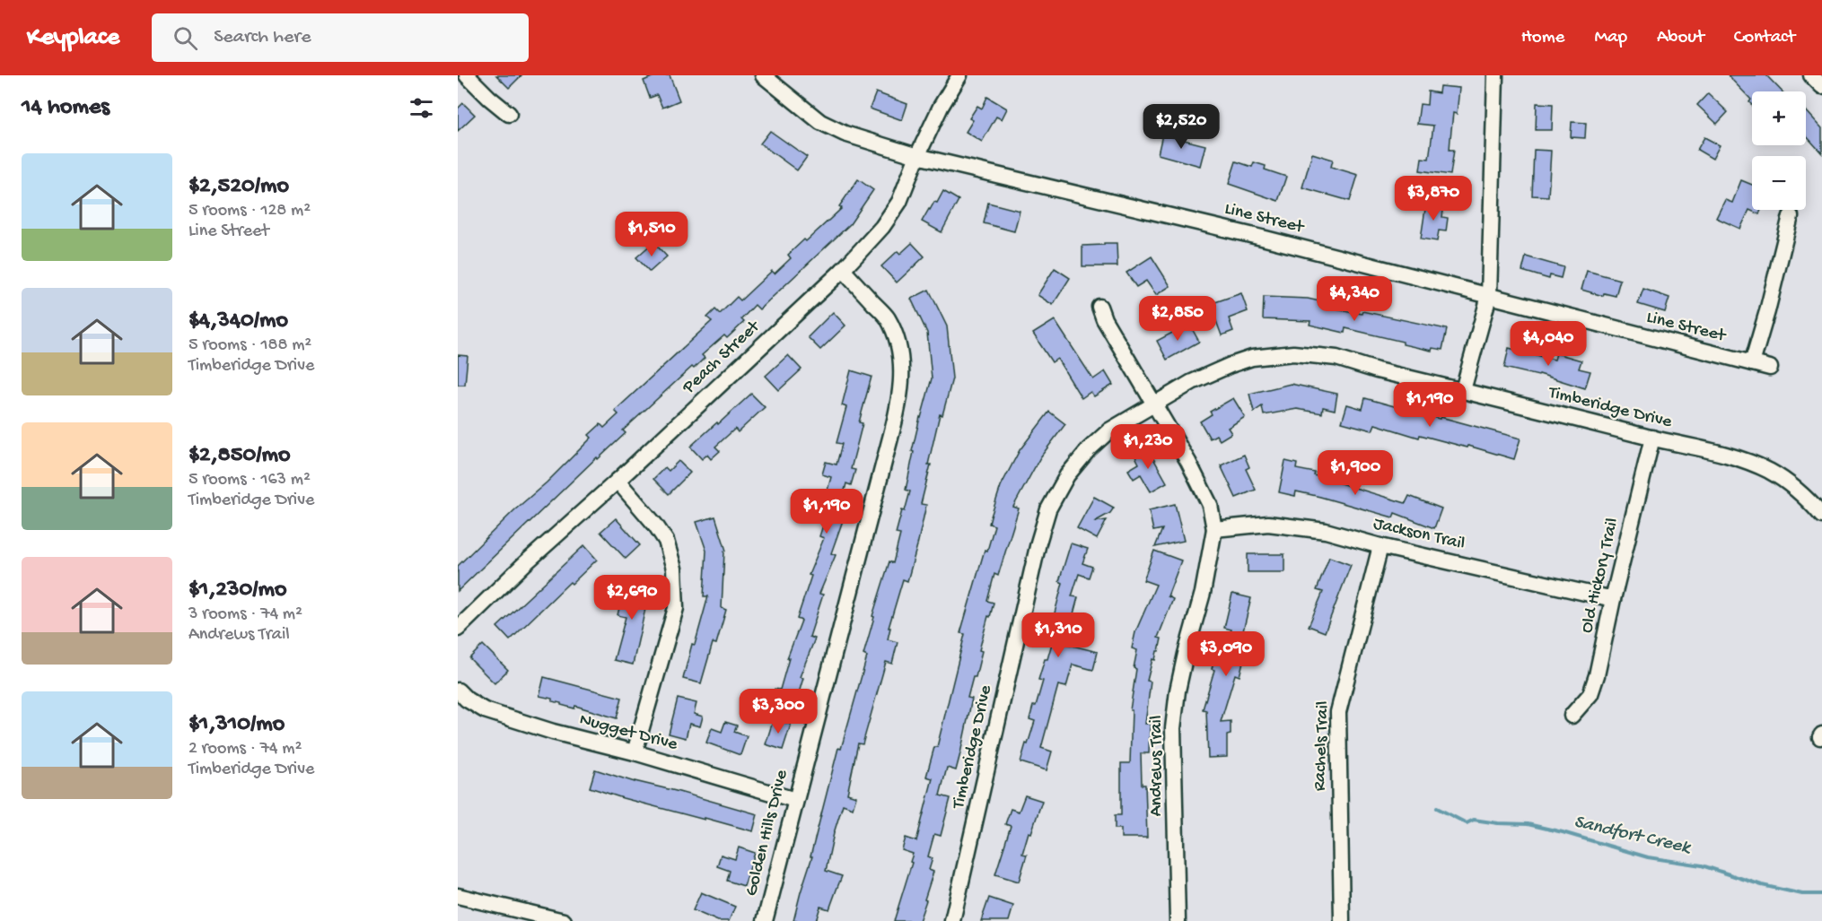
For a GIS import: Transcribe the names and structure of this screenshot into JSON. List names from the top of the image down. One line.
{"streets":{"street":["Line Street","Peach Street","Timberidge Drive","Jackson Trail","Old Hickory Trail","Nugget Drive","Rachels Trail","Andrews Trail","Golden Hills Drive"]},"crossings":[["Line Street","Peach Street"],["Peach Street","Golden Hills Drive"],["Timberidge Drive","Old Hickory Trail"],["Timberidge Drive","Andrews Trail"],["Jackson Trail","Old Hickory Trail"],["Jackson Trail","Rachels Trail"],["Jackson Trail","Andrews Trail"],["Nugget Drive","Golden Hills Drive"]],"water":["Sandfort Creek"],"page":{"header":"Keyplace","search":"Search here","nav":["Home","Map","About","Contact"],"heading":"14 homes","map_buttons":["+","−"],"price":["$2,520","$3,870","$1,510","$4,340","$2,850","$4,040","$1,190","$1,230","$1,900","$1,190","$2,690","$1,310","$3,090","$3,300"],"list":[{"name":"$2,520/mo","note":"5 rooms · 128 m² · Line Street"},{"name":"$4,340/mo","note":"5 rooms · 188 m² · Timberidge Drive"},{"name":"$2,850/mo","note":"5 rooms · 163 m² · Timberidge Drive"},{"name":"$1,230/mo","note":"3 rooms · 74 m² · Andrews Trail"},{"name":"$1,310/mo","note":"2 rooms · 74 m² · Timberidge Drive"}]}}
